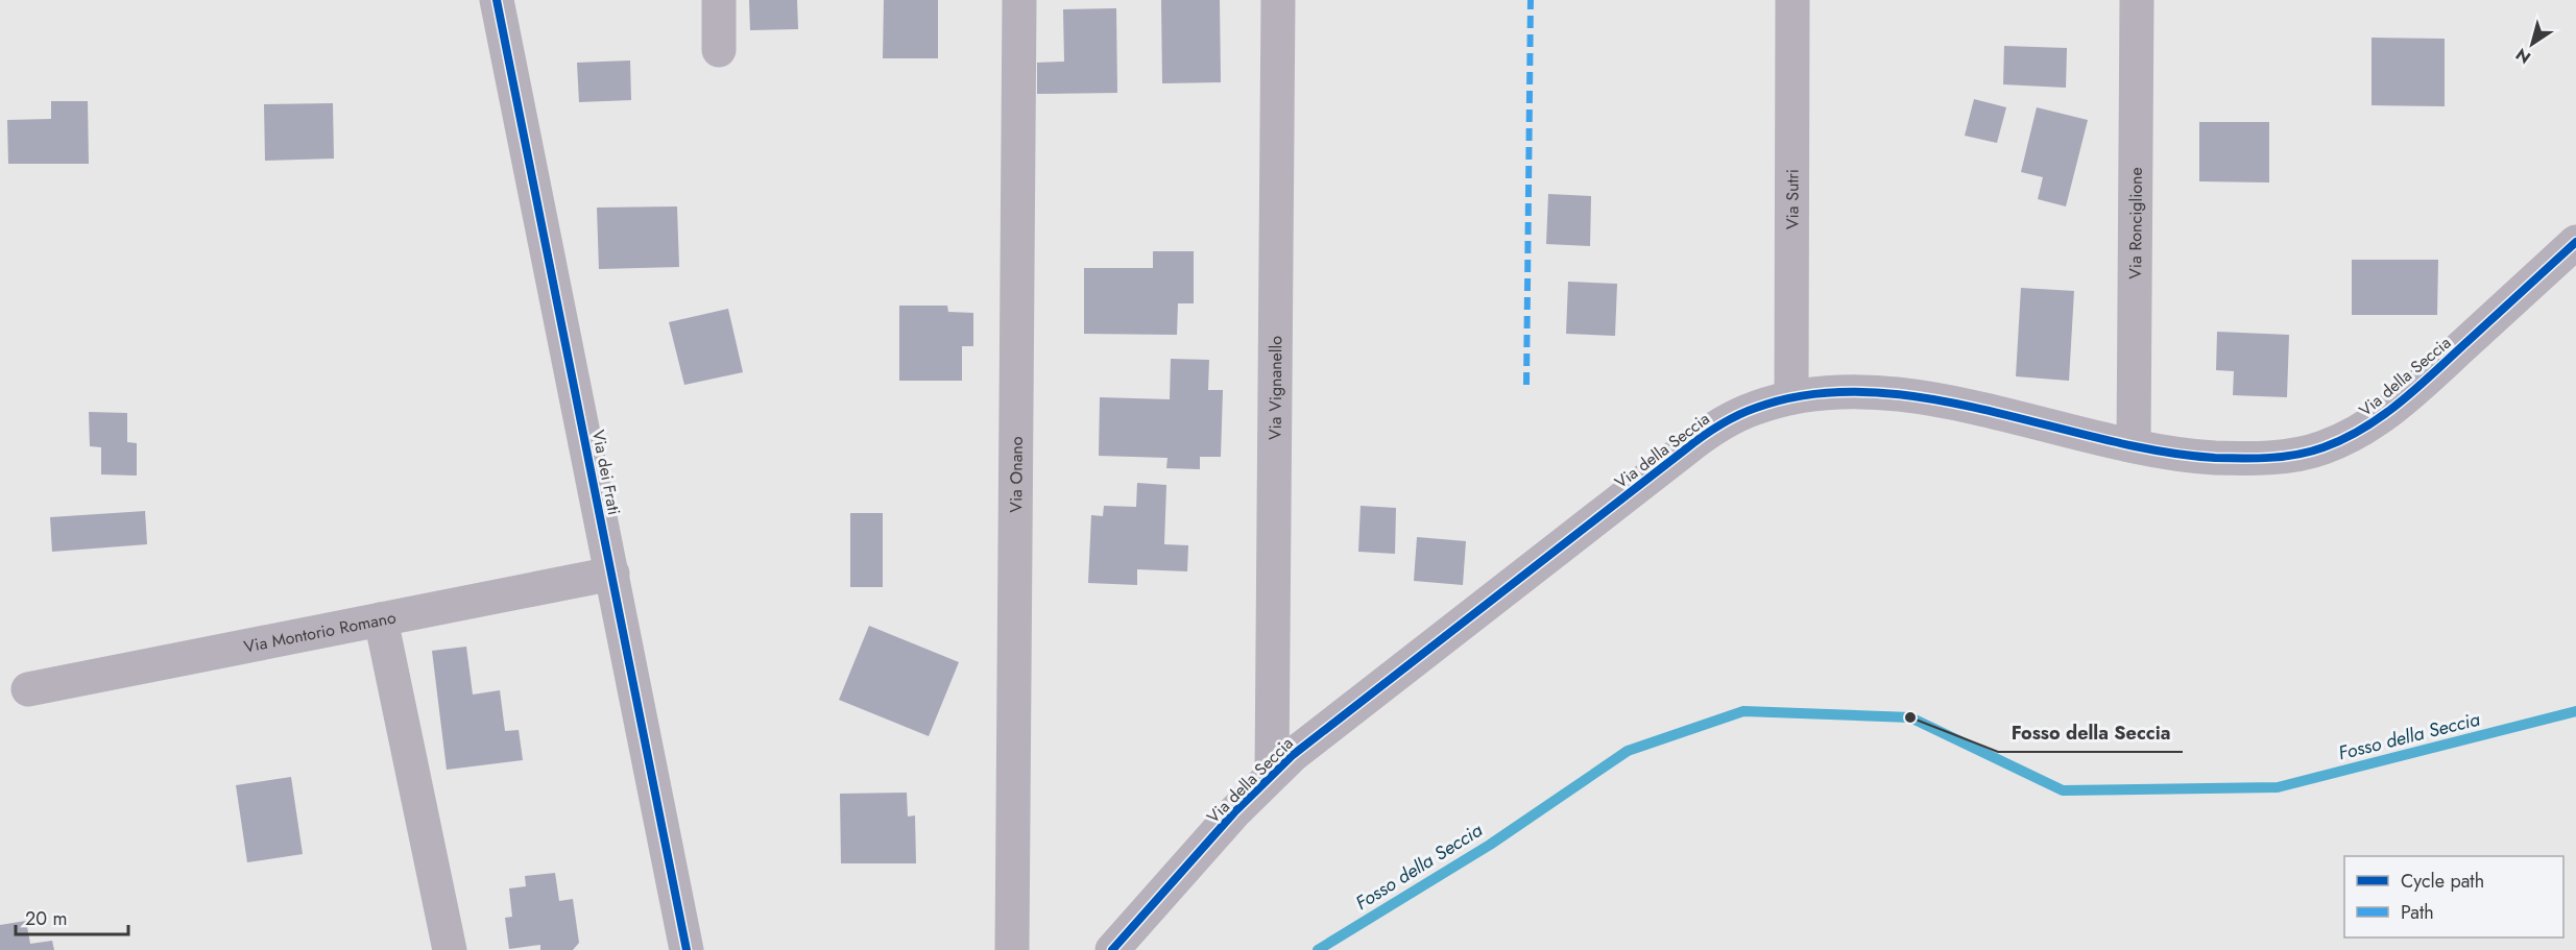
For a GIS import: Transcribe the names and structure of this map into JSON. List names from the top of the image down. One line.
{"streets":{"street":["Via Sutri","Via Ronciglione","Via della Seccia","Via Vignanello","Via dei Frati","Via Onano","Via Montorio Romano"]},"crossings":[["Via Sutri","Via della Seccia"],["Via Ronciglione","Via della Seccia"],["Via della Seccia","Via Vignanello"],["Via dei Frati","Via Montorio Romano"]],"water":["Fosso della Seccia"],"places":["Fosso della Seccia"],"legend":["Cycle path","Path"],"scale_bar":"20 m","north":"bottom left"}
